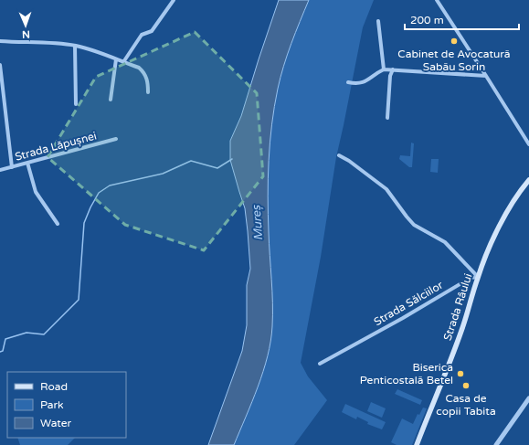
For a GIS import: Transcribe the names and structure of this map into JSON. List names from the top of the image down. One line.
{"streets":{"main road":["Strada Râului"],"street":["Strada Lăpușnei","Strada Sălciilor"]},"crossings":[["Strada Sălciilor","Strada Râului"]],"water":["Mureș"],"places":["Cabinet de Avocatură Sabău Sorin","Biserica Penticostală Betel","Casa de copii Tabita"],"legend":["Road","Park","Water"],"scale_bar":"200 m","north":"bottom"}
